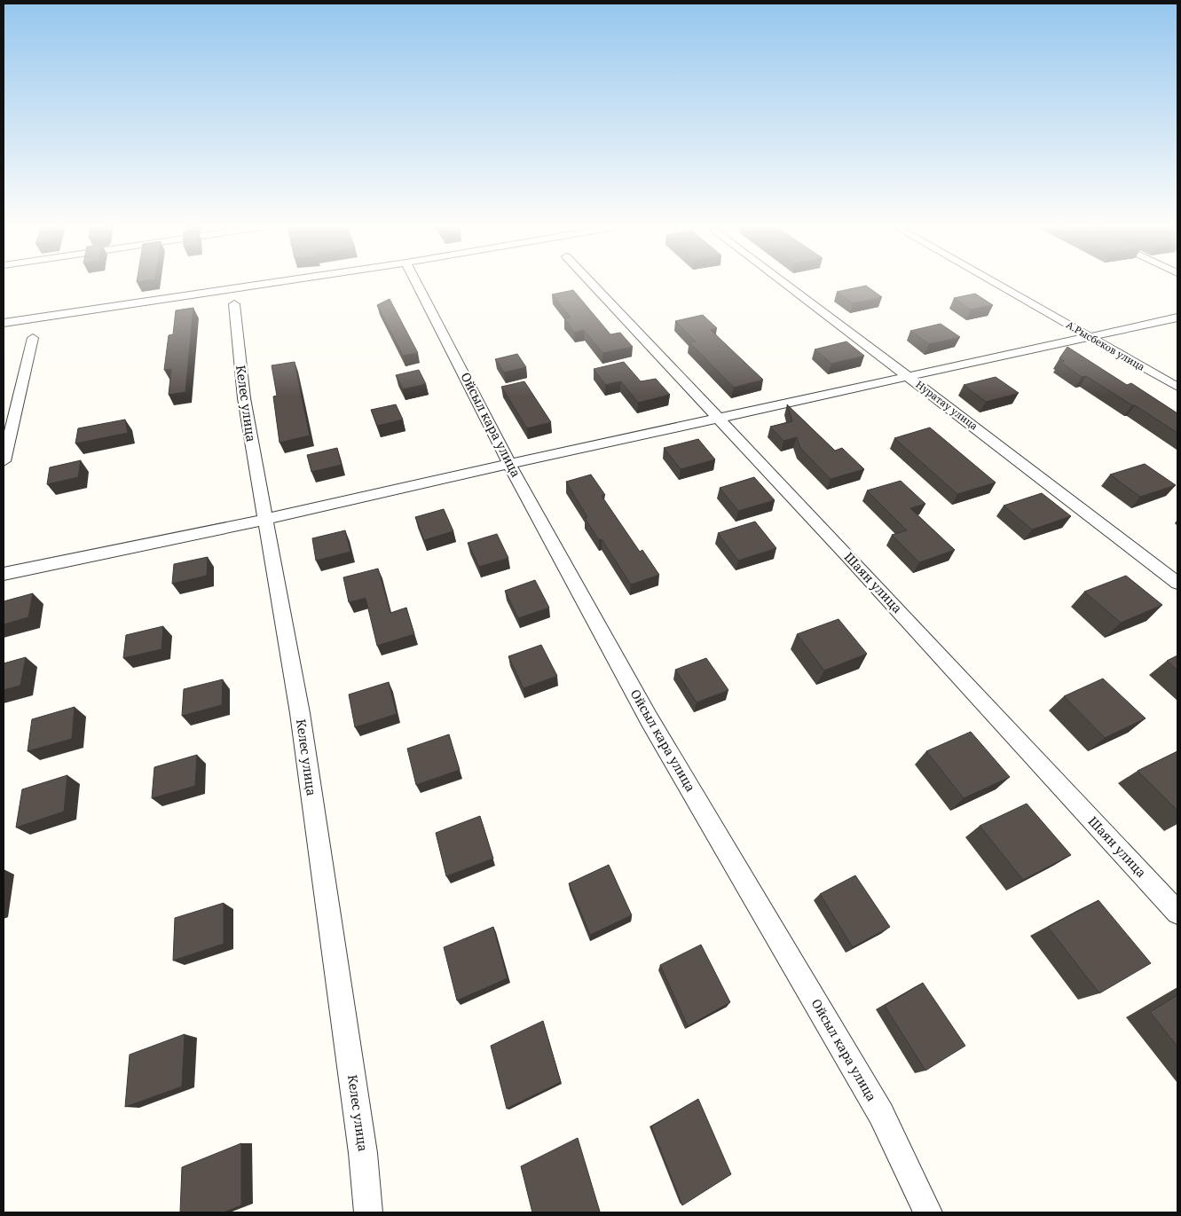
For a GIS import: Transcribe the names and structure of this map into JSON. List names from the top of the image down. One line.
{"streets":{"street":["А.Рысбеков улица","Келес улица","Нуратау улица","Ойсыл кара улица","Шаян улица"]}}
